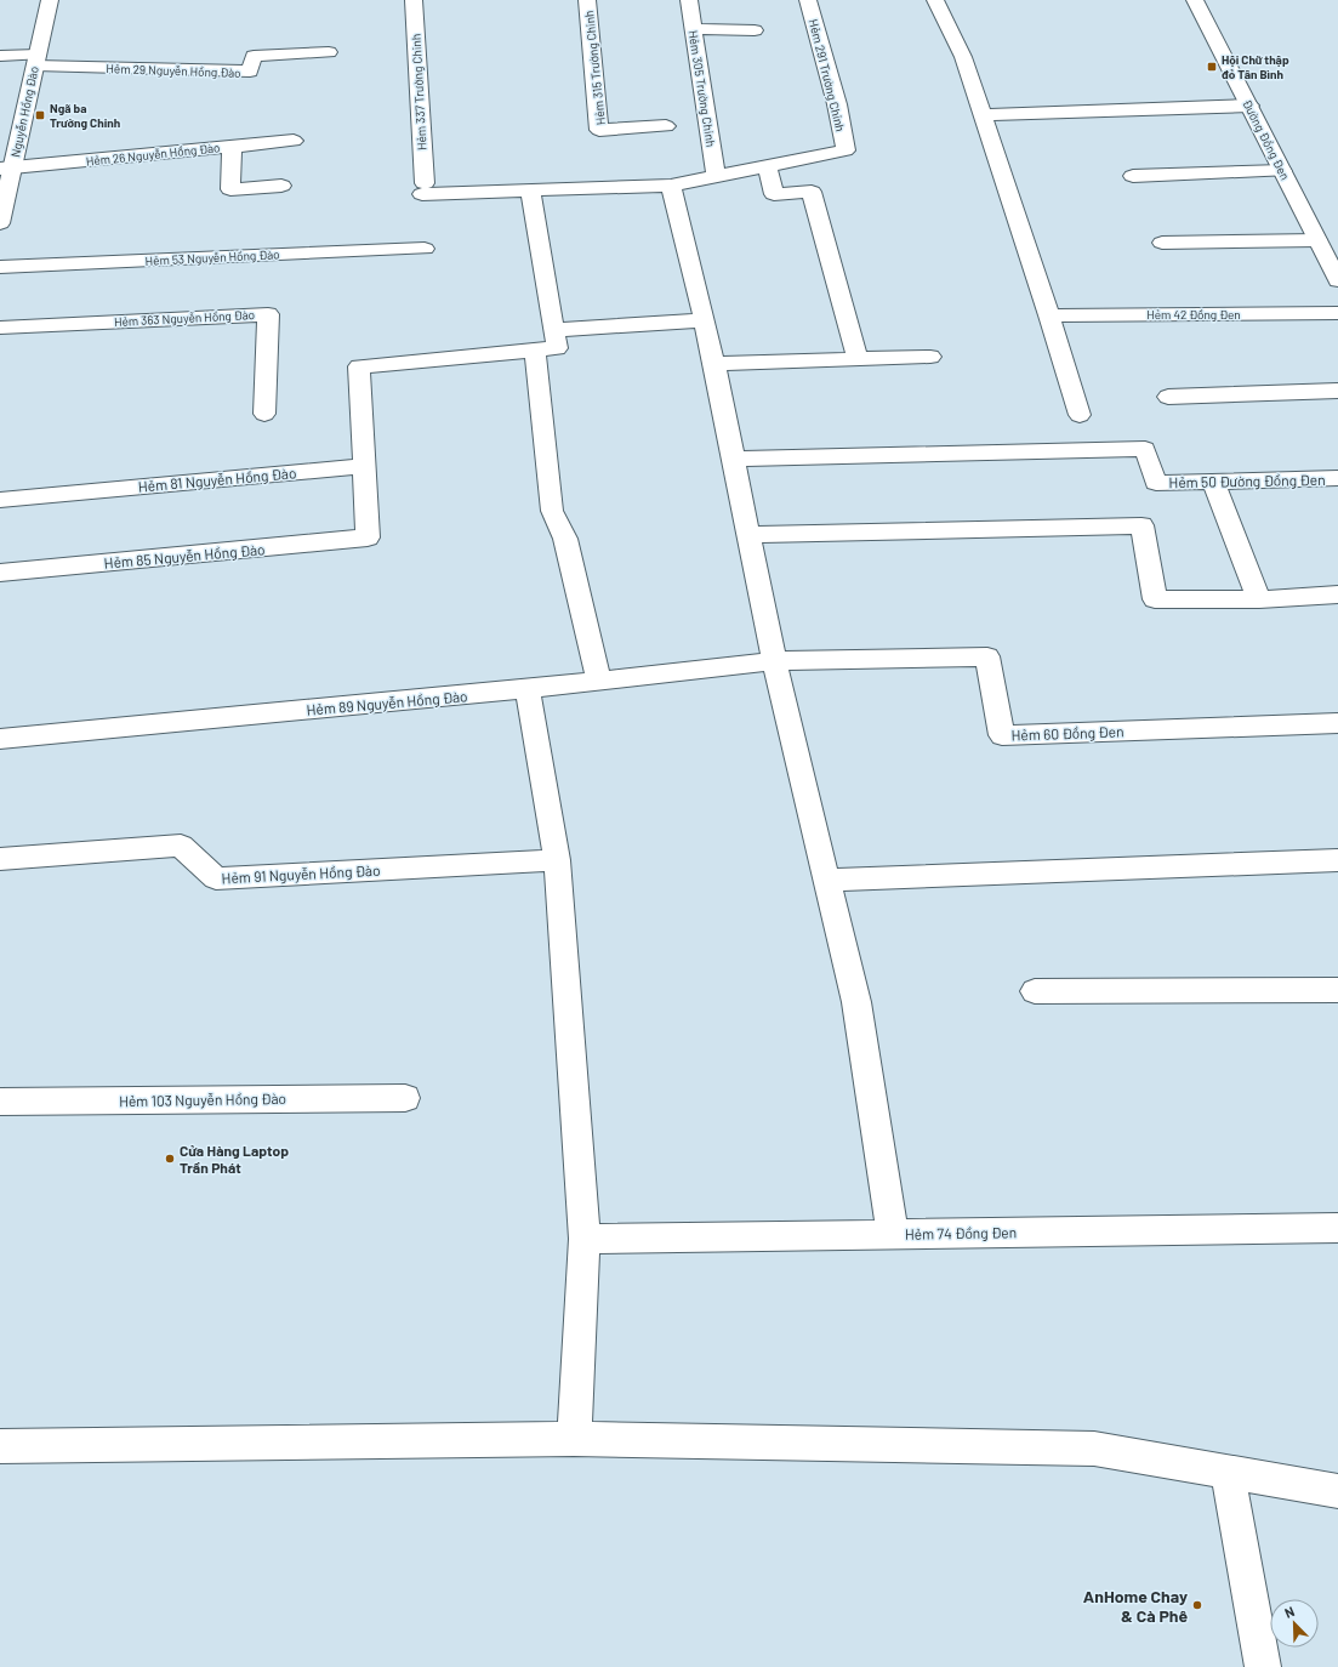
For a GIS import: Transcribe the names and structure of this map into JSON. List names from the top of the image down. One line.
{"streets":{"street":["Hẻm 315 Trường Chinh","Hẻm 29 Nguyễn Hồng Đào","Hẻm 291 Trường Chinh","Hẻm 305 Trường Chinh","Hẻm 337 Trường Chinh","Nguyễn Hồng Đào","Đường Đồng Đen","Hẻm 26 Nguyễn Hồng Đào","Hẻm 53 Nguyễn Hồng Đào","Hẻm 42 Đồng Đen","Hẻm 363 Nguyễn Hồng Đào","Hẻm 81 Nguyễn Hồng Đào","Hẻm 50 Đường Đồng Đen","Hẻm 85 Nguyễn Hồng Đào","Hẻm 89 Nguyễn Hồng Đào","Hẻm 60 Đồng Đen","Hẻm 91 Nguyễn Hồng Đào","Hẻm 103 Nguyễn Hồng Đào","Hẻm 74 Đồng Đen"]},"crossings":[["Hẻm 29 Nguyễn Hồng Đào","Nguyễn Hồng Đào"],["Nguyễn Hồng Đào","Hẻm 26 Nguyễn Hồng Đào"],["Hẻm 81 Nguyễn Hồng Đào","Hẻm 85 Nguyễn Hồng Đào"],["Hẻm 89 Nguyễn Hồng Đào","Hẻm 60 Đồng Đen"]],"places":{"transit":["Hội Chữ thập đỏ Tân Bình","Ngã ba Trường Chinh"],"other":["Cửa Hàng Laptop Trần Phát","AnHome Chay & Cà Phê"]},"north":"top left"}
